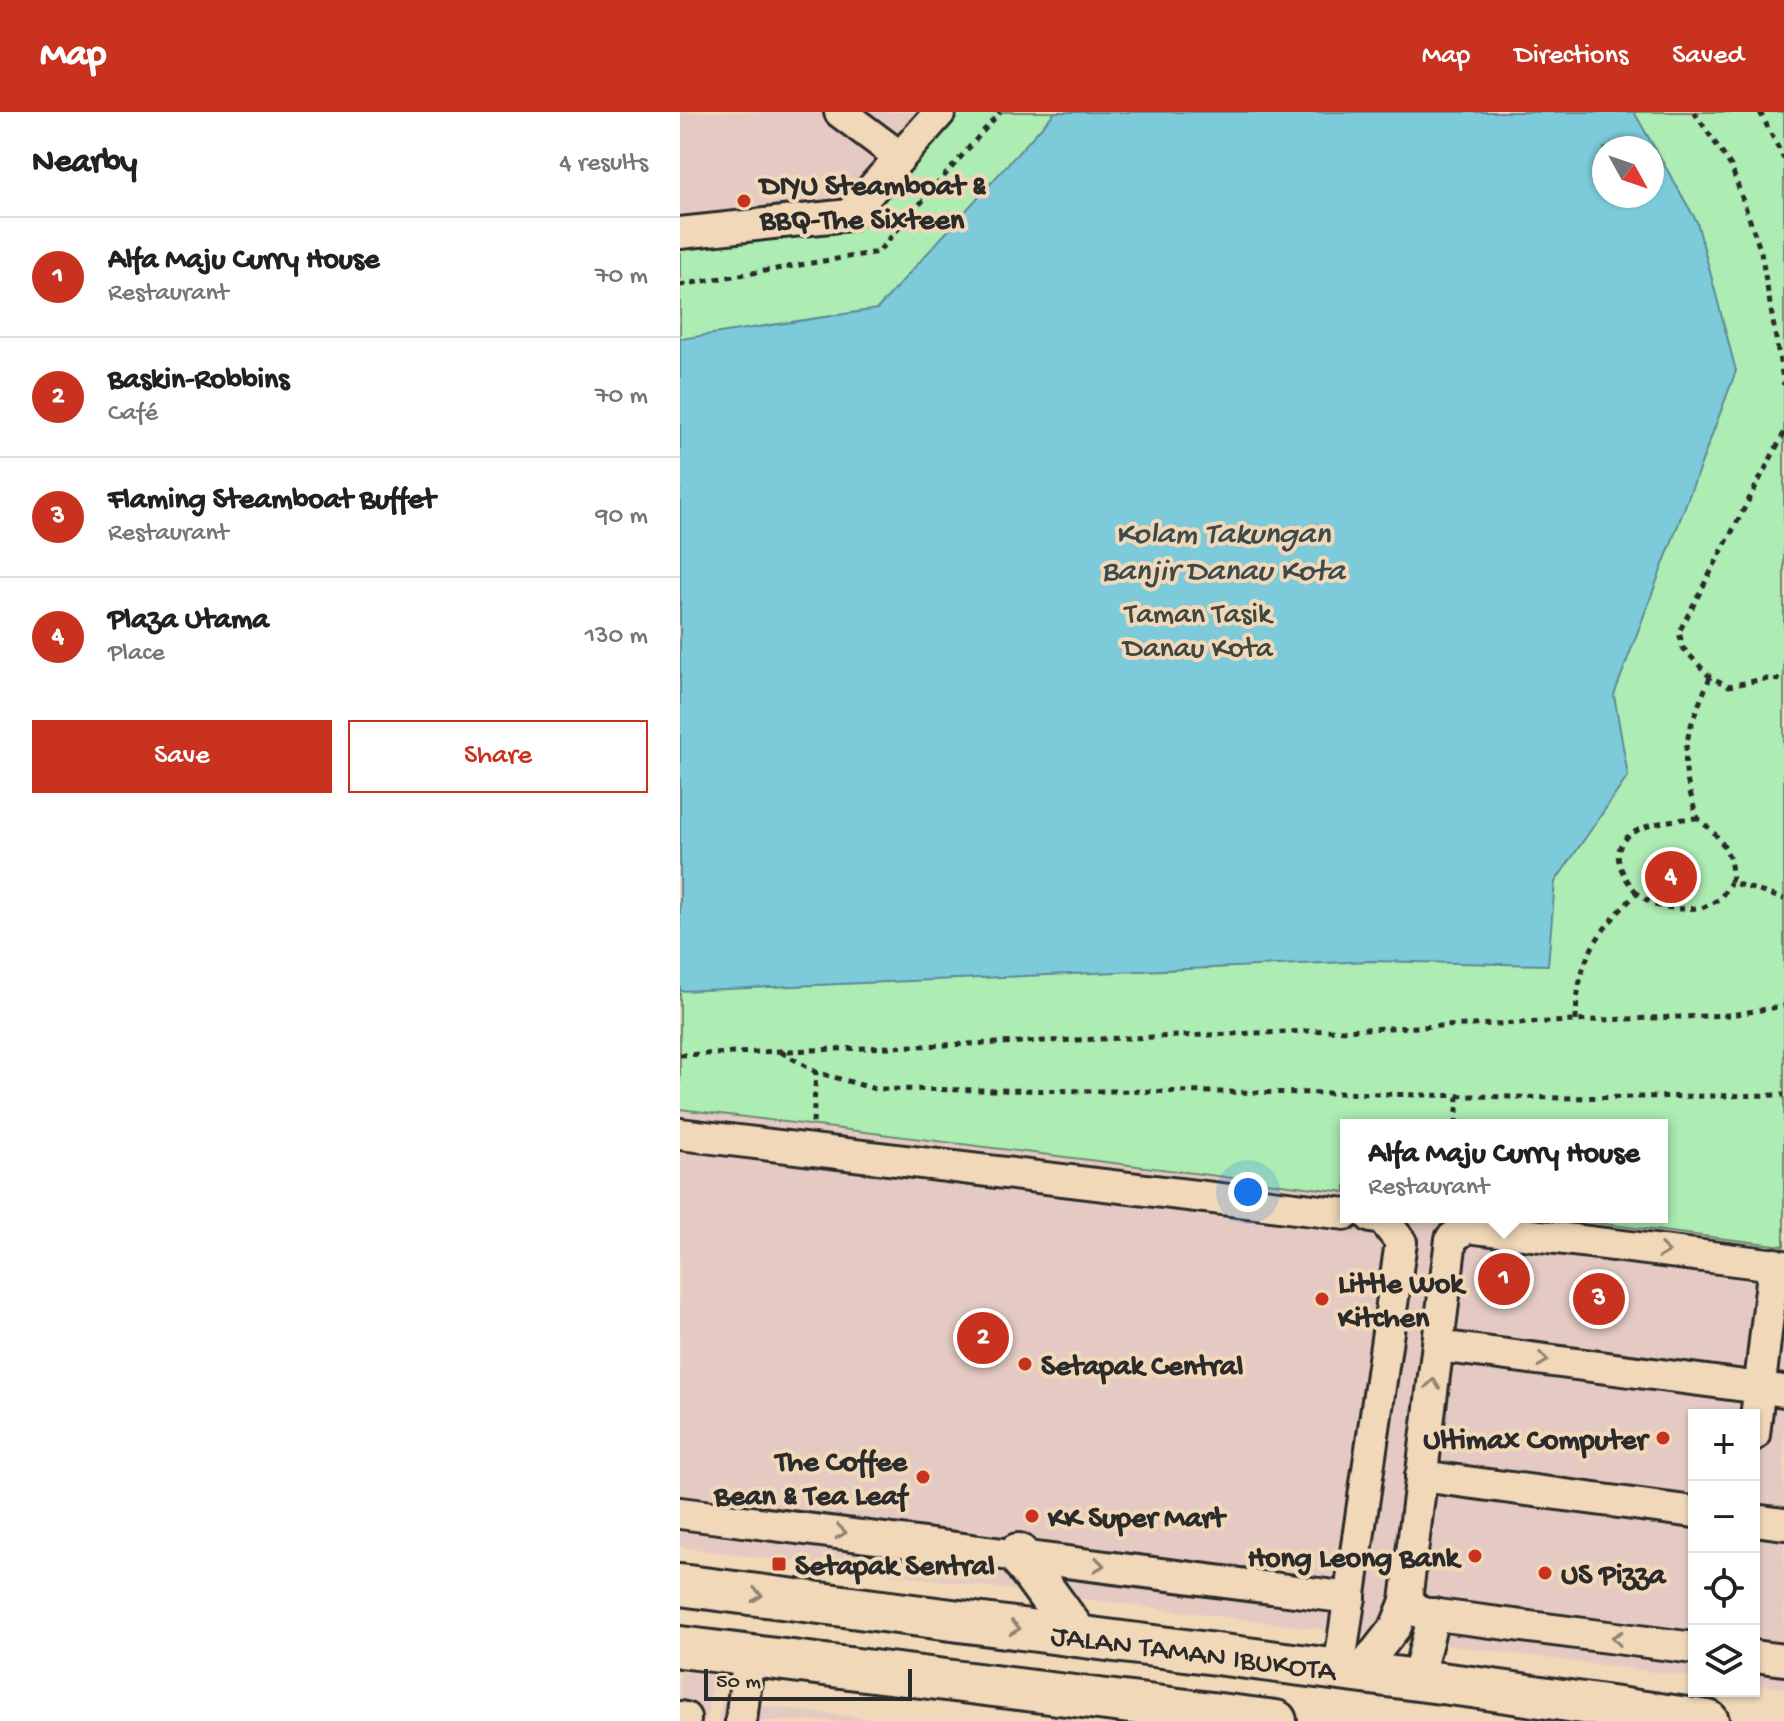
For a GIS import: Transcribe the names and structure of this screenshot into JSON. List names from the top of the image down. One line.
{"streets":{"main road":["JALAN TAMAN IBUKOTA"]},"water":["Kolam Takungan Banjir Danau Kota"],"parks":["Taman Tasik Danau Kota"],"places":{"other":["DIYU Steamboat & BBQ-The Sixteen","Little Wok Kitchen","Setapak Central","Ultimax Computer","The Coffee Bean & Tea Leaf","KK Super Mart","Hong Leong Bank","US Pizza"],"transit":["Setapak Sentral"]},"scale_bar":"50 m","north":"bottom right","page":{"header":"Map","nav":["Map","Directions","Saved"],"heading":["Nearby","4 results"],"list":[{"mark":"1","name":"Alfa Maju Curry House","note":"Restaurant","value":"70 m"},{"mark":"2","name":"Baskin-Robbins","note":"Café","value":"70 m"},{"mark":"3","name":"Flaming Steamboat Buffet","note":"Restaurant","value":"90 m"},{"mark":"4","name":"Plaza Utama","note":"Place","value":"130 m"}],"buttons":["Save","Share"],"pins":["4","1","3","2"],"popup":["Alfa Maju Curry House","Restaurant"],"map_buttons":["+","−"],"scale":"50 m"}}
